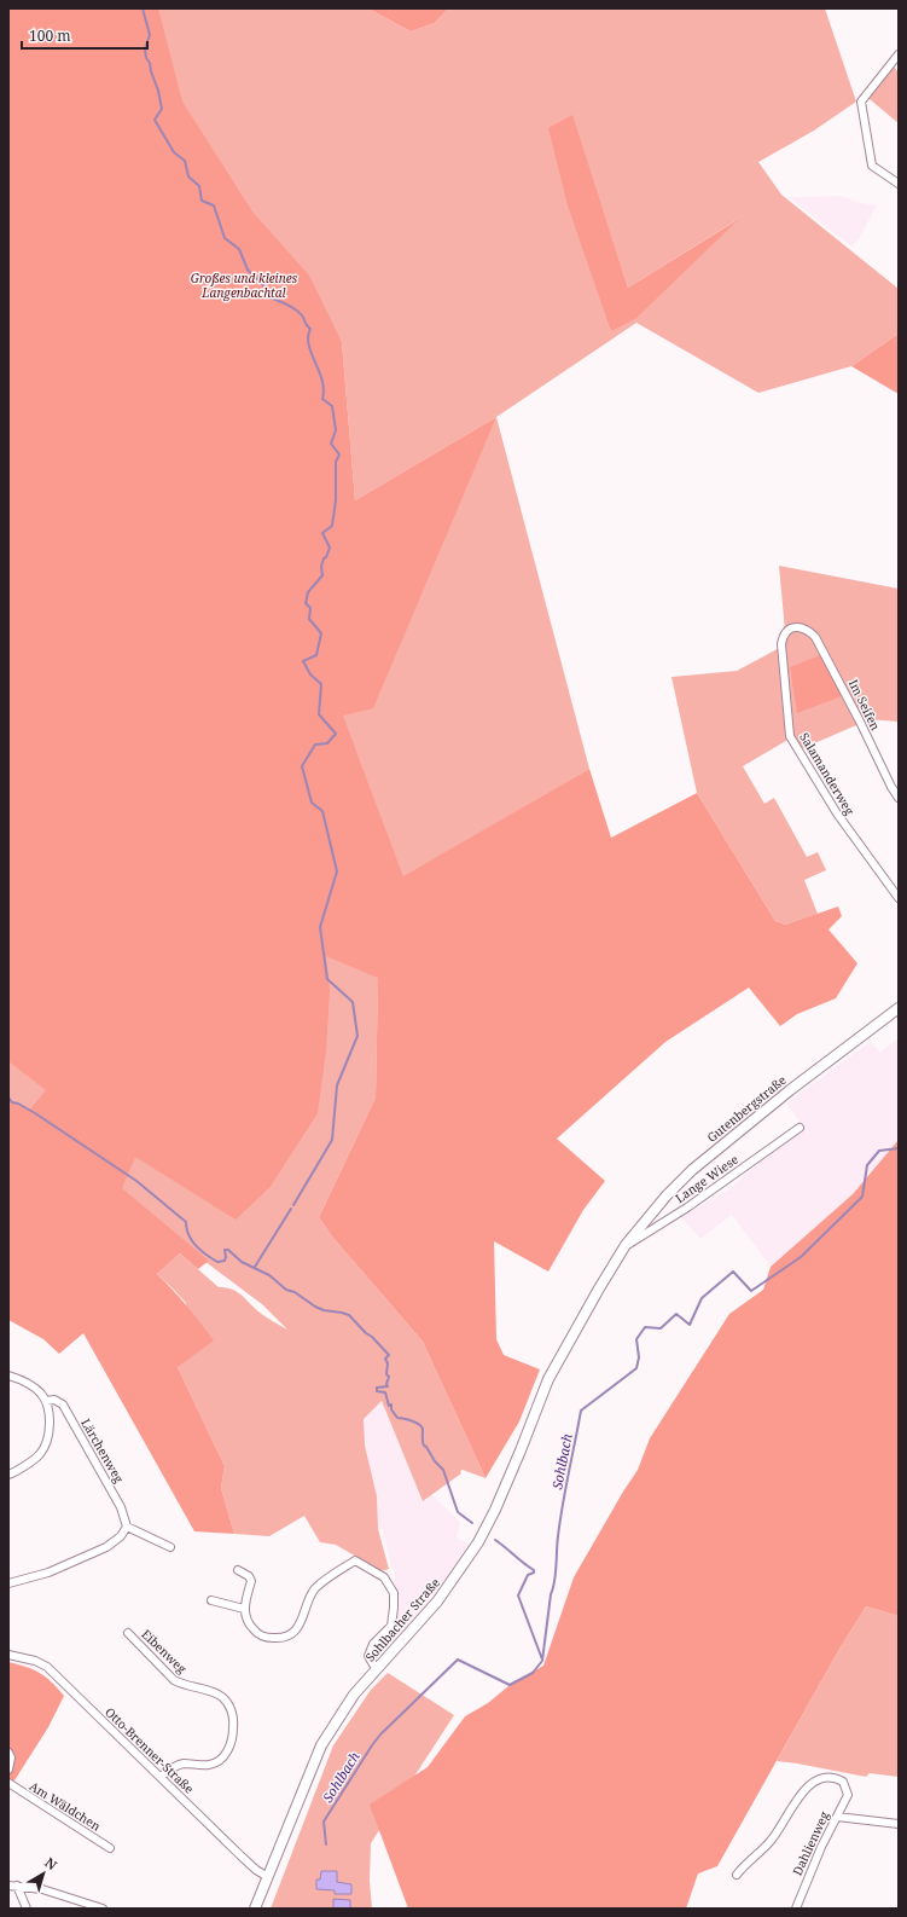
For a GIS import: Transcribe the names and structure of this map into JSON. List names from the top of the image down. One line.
{"streets":{"street":["Im Seifen","Salamanderweg","Gutenbergstraße","Lange Wiese","Lärchenweg","Sohlbacher Straße","Eibenweg","Otto-Brenner-Straße","Am Wäldchen","Dahlienweg"]},"crossings":[["Im Seifen","Salamanderweg"],["Gutenbergstraße","Lange Wiese"],["Gutenbergstraße","Sohlbacher Straße"],["Lange Wiese","Sohlbacher Straße"],["Sohlbacher Straße","Otto-Brenner-Straße"],["Eibenweg","Otto-Brenner-Straße"]],"water":["Sohlbach"],"parks":["Großes und kleines Langenbachtal"],"scale_bar":"100 m","north":"top right"}
